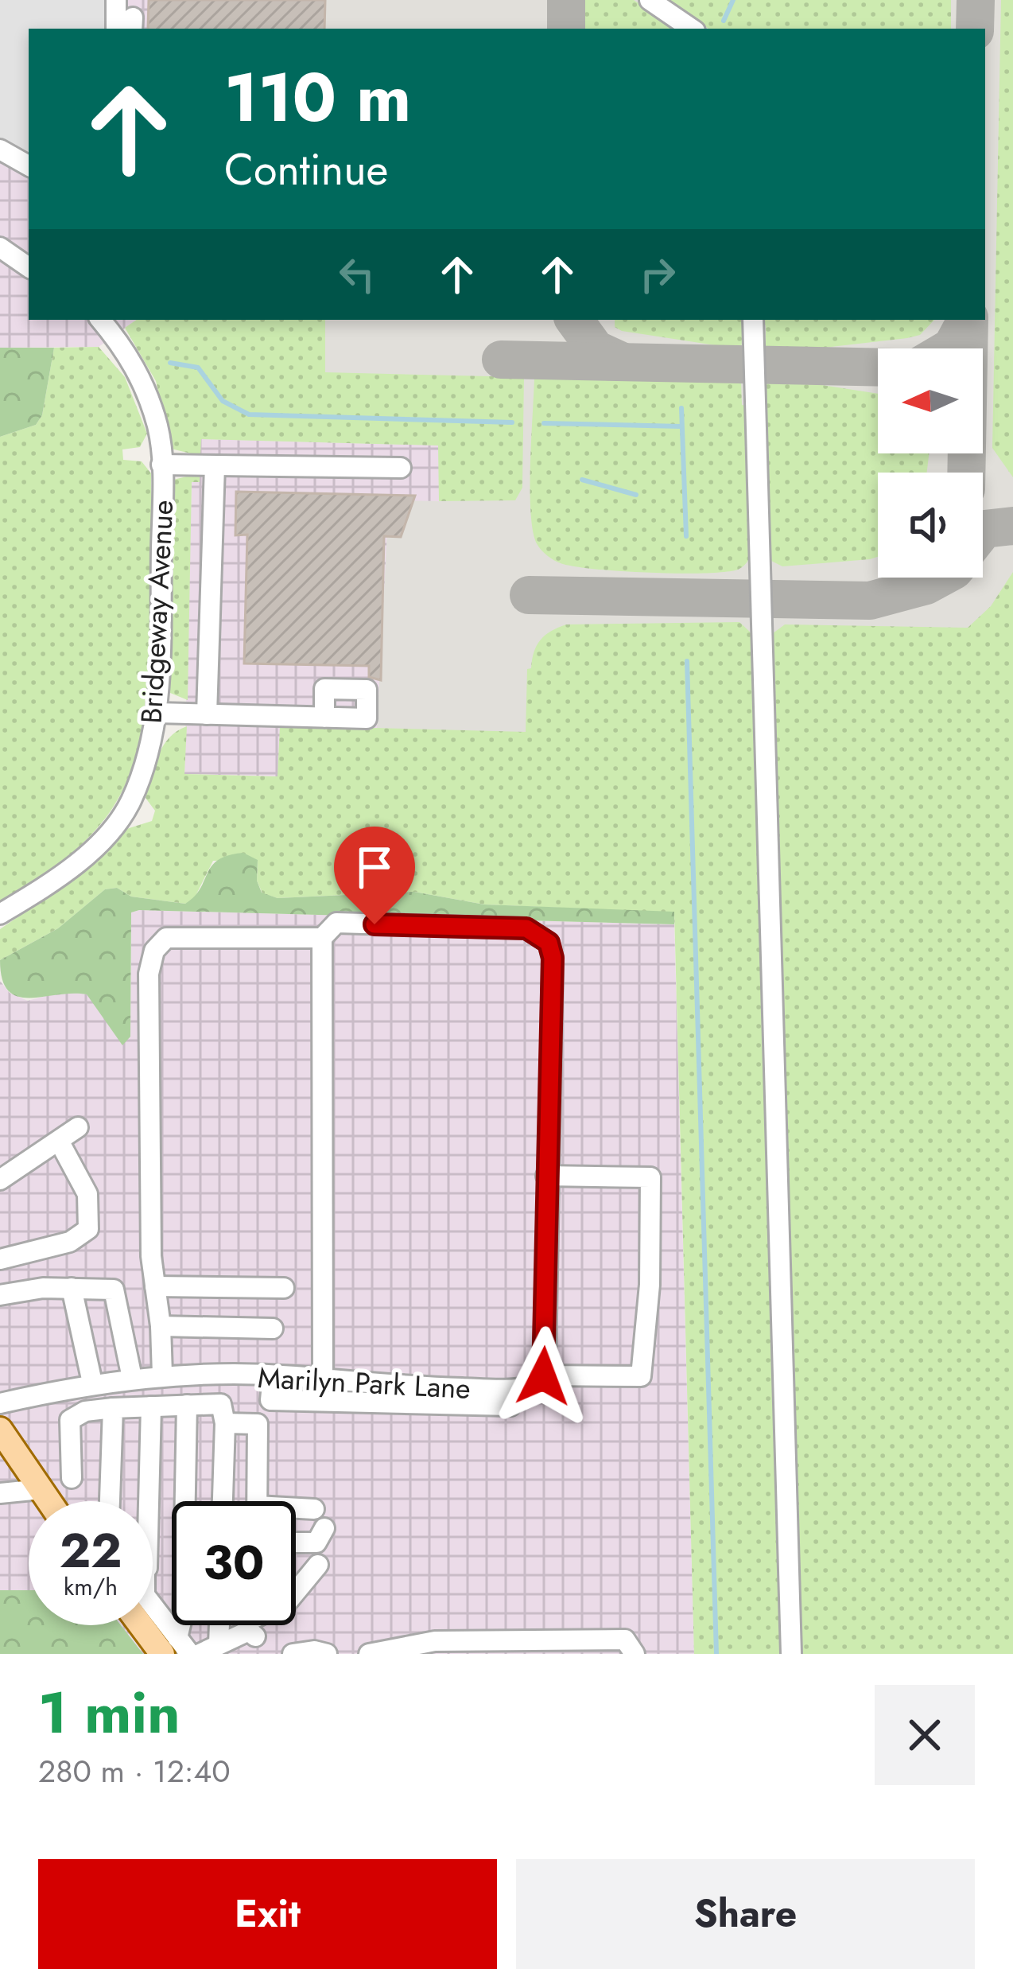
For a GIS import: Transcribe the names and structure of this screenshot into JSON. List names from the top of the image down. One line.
{"streets":{"street":["Bridgeway Avenue","Marilyn Park Lane"]},"north":"left","page":{"turn":["110 m","Continue"],"speed":"22 km/h","limit":"30","heading":["1 min","280 m · 12:40"],"buttons":["Exit","Share"]}}
